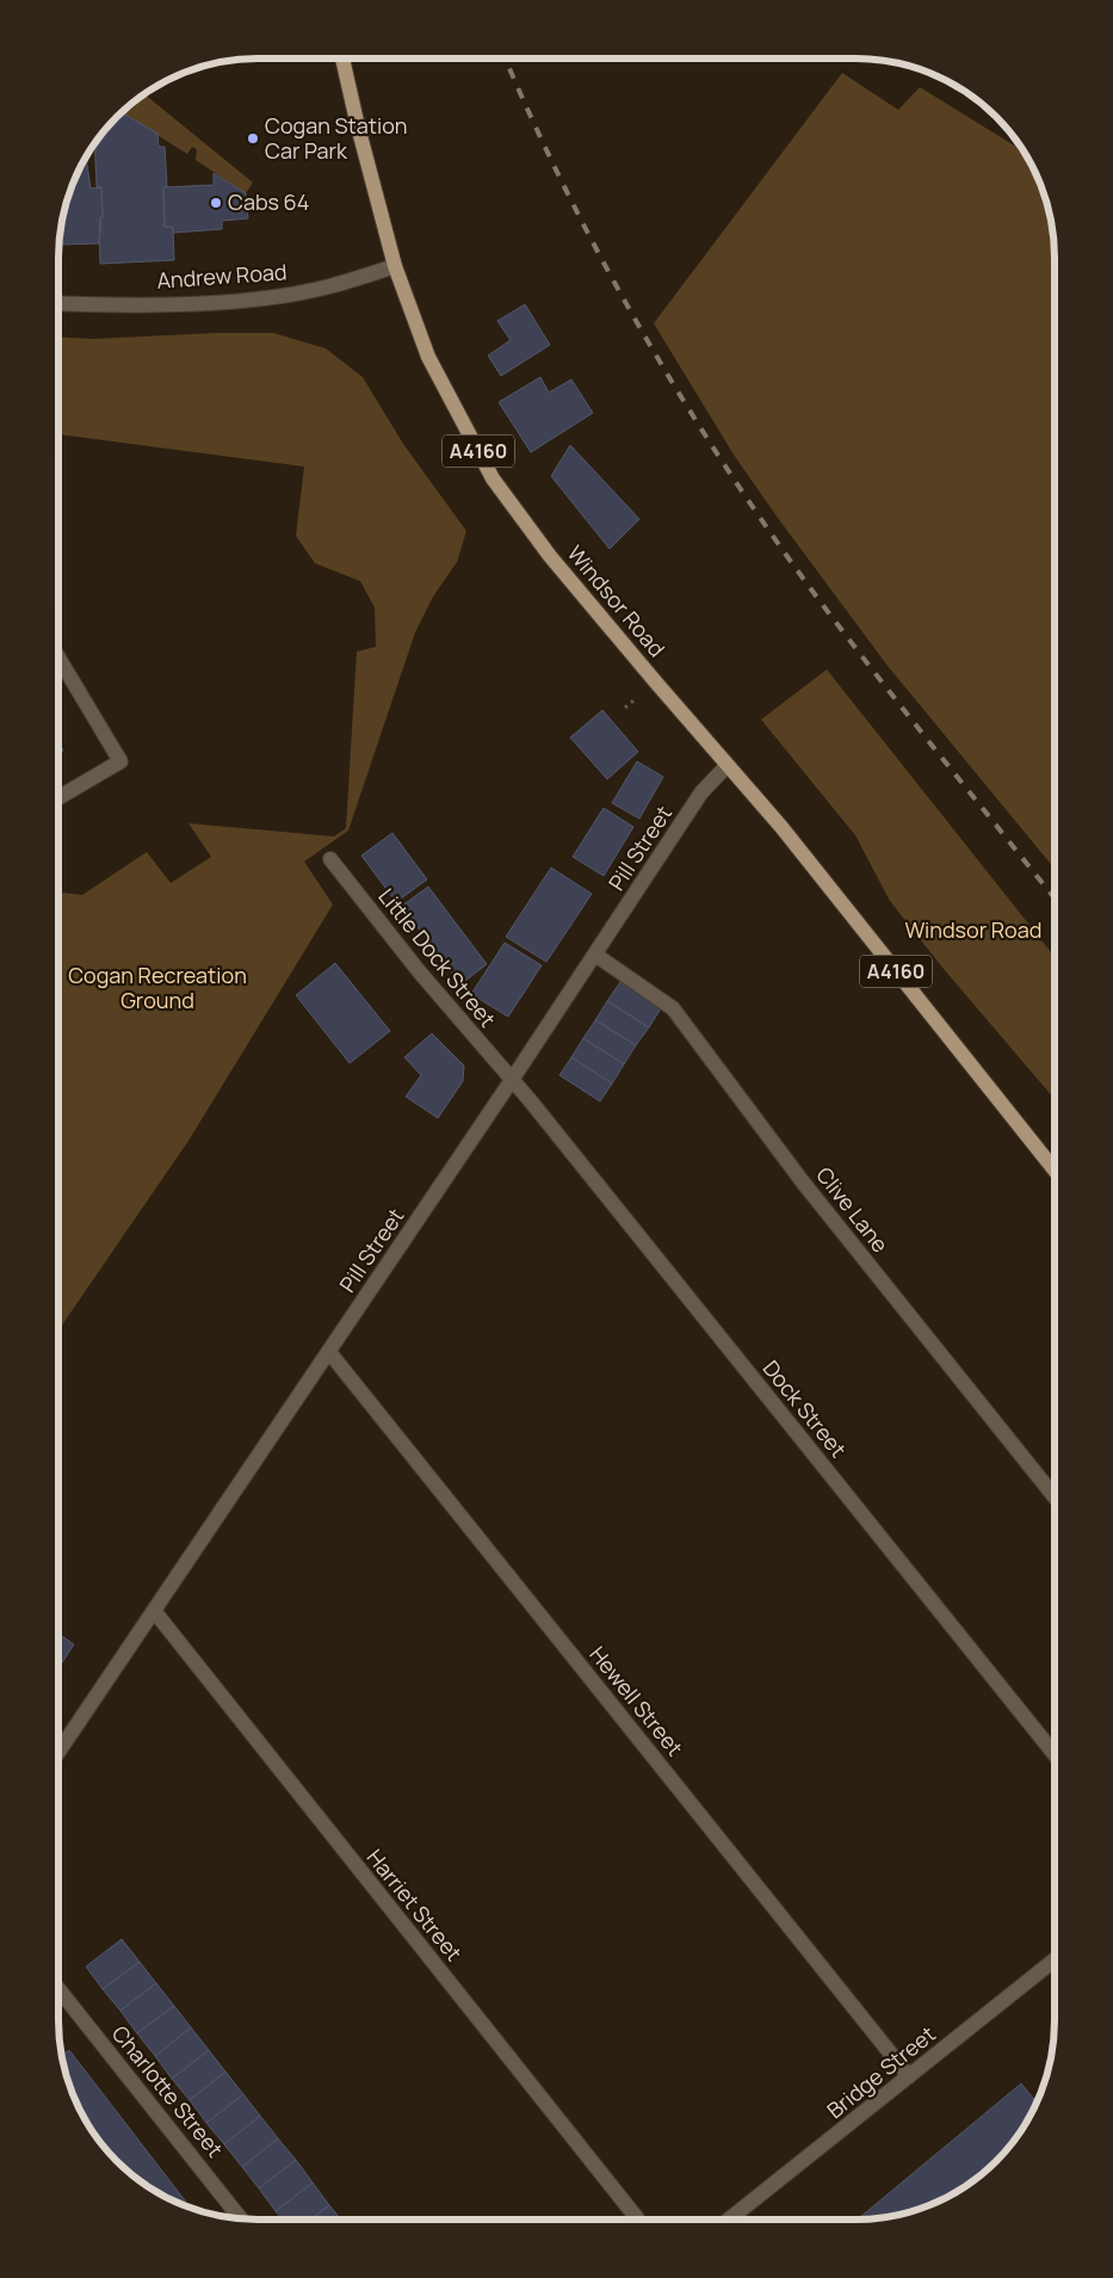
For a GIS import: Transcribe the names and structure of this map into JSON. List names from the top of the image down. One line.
{"streets":{"main road":["A4160","Windsor Road"],"street":["Andrew Road","Pill Street","Little Dock Street","Clive Lane","Dock Street","Hewell Street","Harriet Street","Bridge Street","Charlotte Street"]},"crossings":[["Andrew Road","A4160"],["Andrew Road","Windsor Road"],["A4160","Windsor Road"],["Windsor Road","Pill Street"],["Pill Street","Little Dock Street"],["Pill Street","Clive Lane"],["Pill Street","Dock Street"],["Pill Street","Hewell Street"],["Pill Street","Harriet Street"],["Little Dock Street","Dock Street"],["Hewell Street","Bridge Street"]],"parks":["Windsor Road","Cogan Recreation Ground"],"places":["Cogan Station Car Park","Cabs 64"]}
